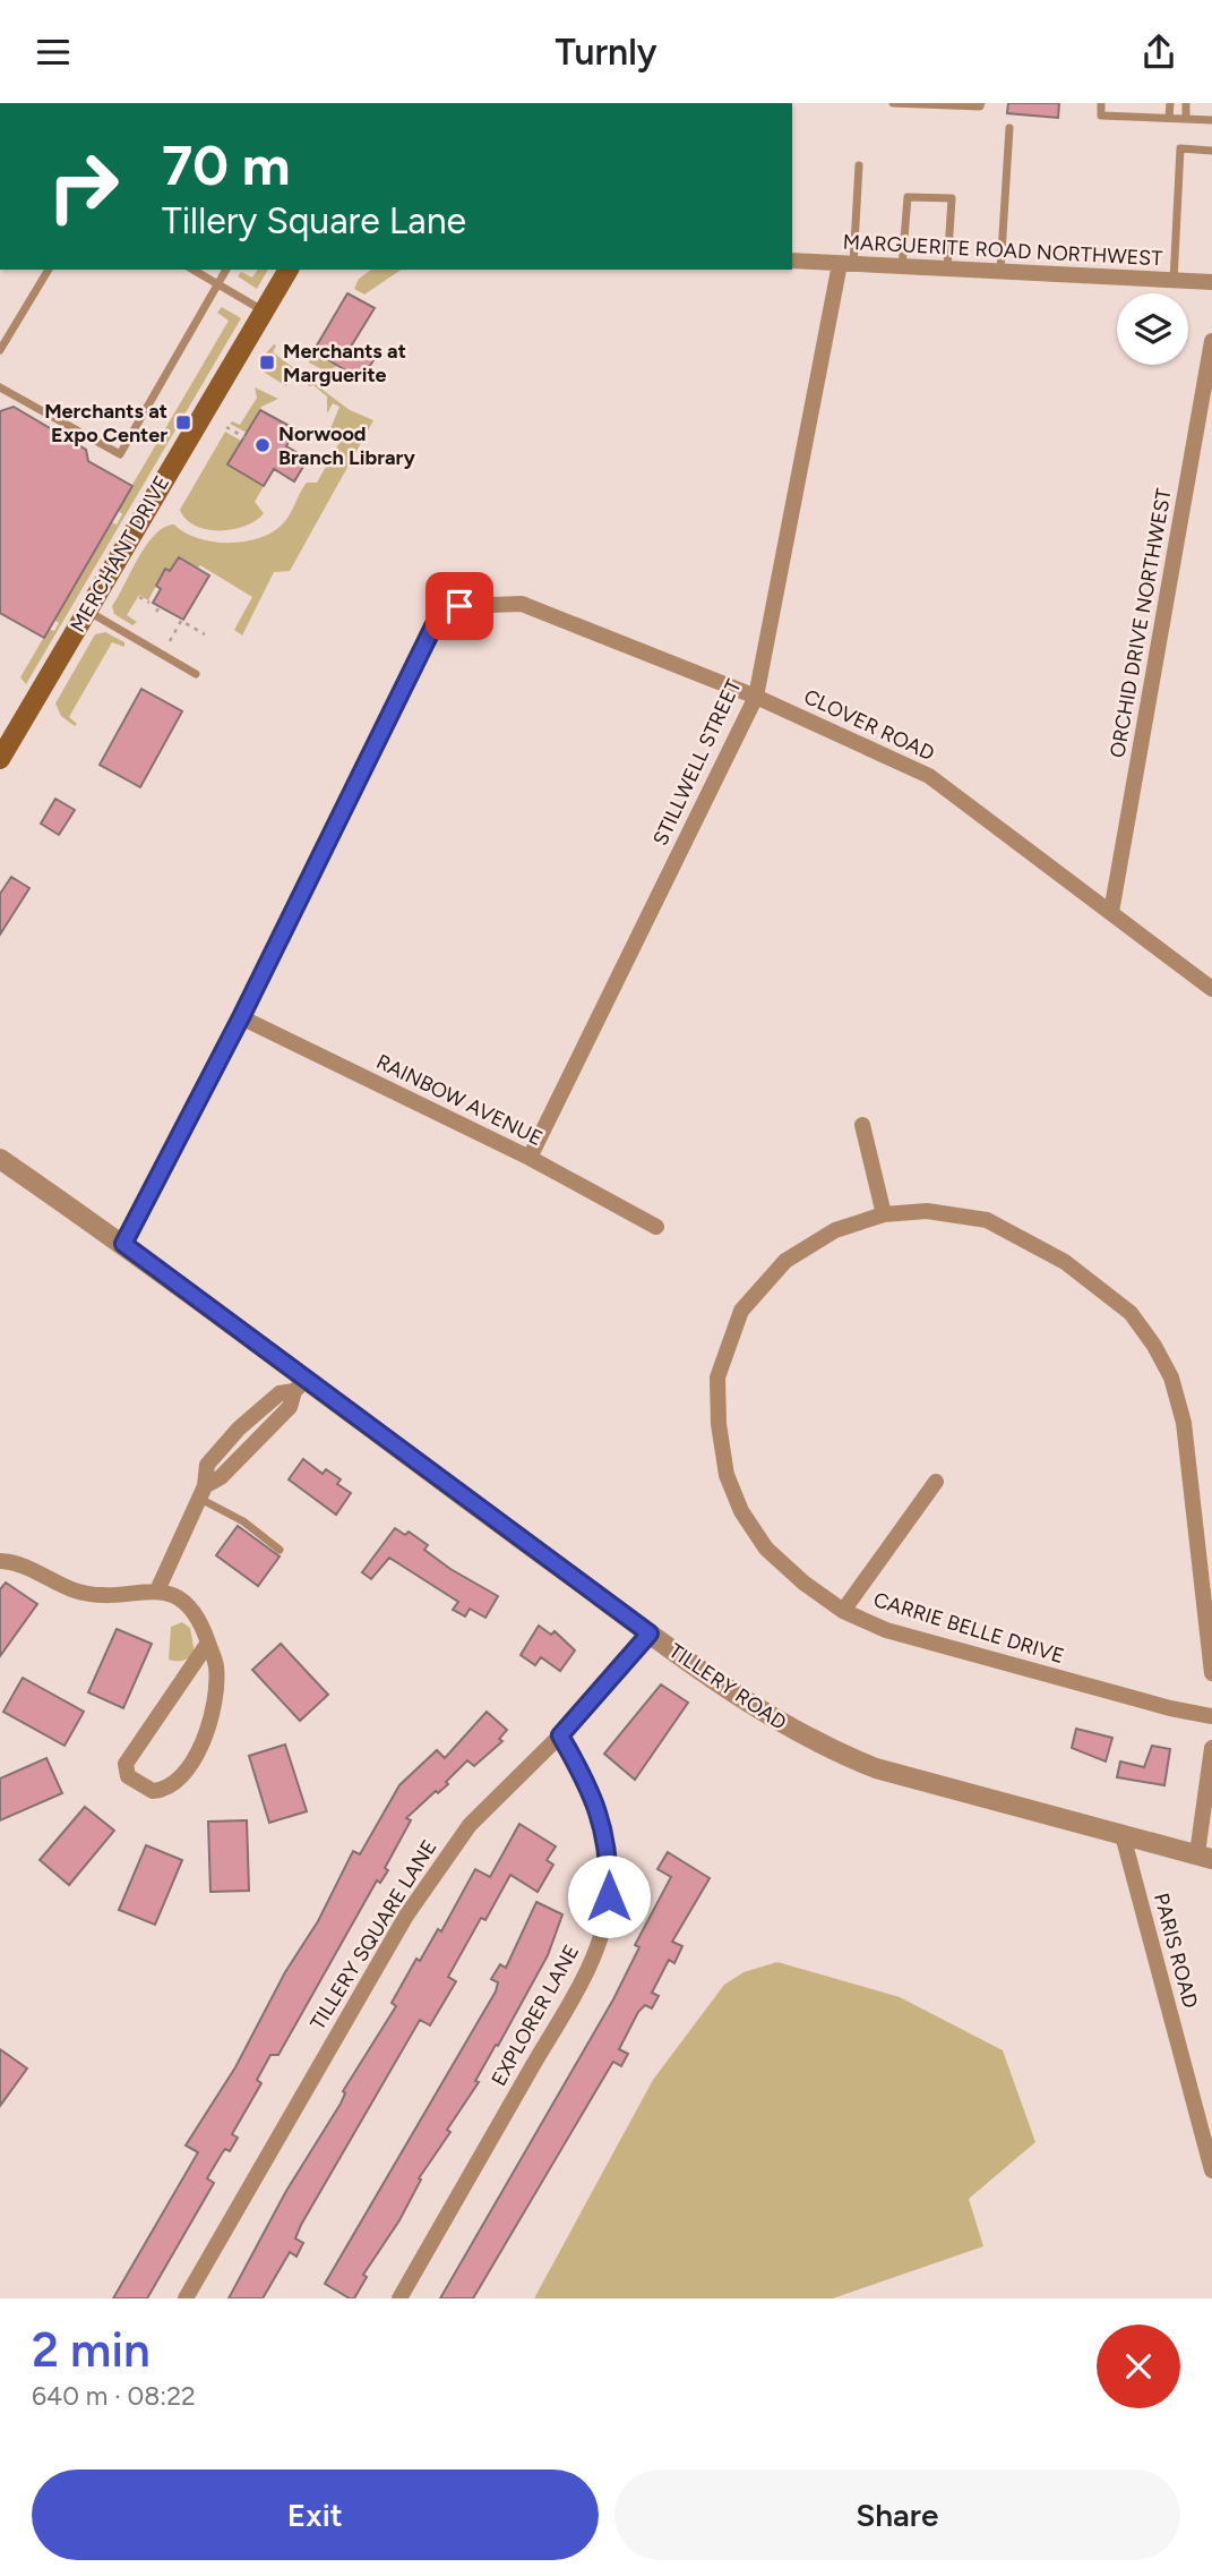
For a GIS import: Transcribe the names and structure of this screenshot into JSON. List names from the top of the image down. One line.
{"streets":{"main road":["MERCHANT DRIVE"],"street":["MARGUERITE ROAD NORTHWEST","ORCHID DRIVE NORTHWEST","CLOVER ROAD","STILLWELL STREET","RAINBOW AVENUE","CARRIE BELLE DRIVE","TILLERY ROAD","TILLERY SQUARE LANE","PARIS ROAD","EXPLORER LANE"]},"crossings":[["MARGUERITE ROAD NORTHWEST","STILLWELL STREET"],["ORCHID DRIVE NORTHWEST","CLOVER ROAD"],["CLOVER ROAD","STILLWELL STREET"],["CLOVER ROAD","RAINBOW AVENUE"],["STILLWELL STREET","RAINBOW AVENUE"],["TILLERY ROAD","TILLERY SQUARE LANE"],["TILLERY ROAD","PARIS ROAD"],["TILLERY SQUARE LANE","EXPLORER LANE"]],"places":{"transit":["Merchants at Marguerite","Merchants at Expo Center"],"other":["Norwood Branch Library"]},"page":{"header":"Turnly","turn":["70 m","Tillery Square Lane"],"heading":["2 min","640 m · 08:22"],"buttons":["Exit","Share"]}}
